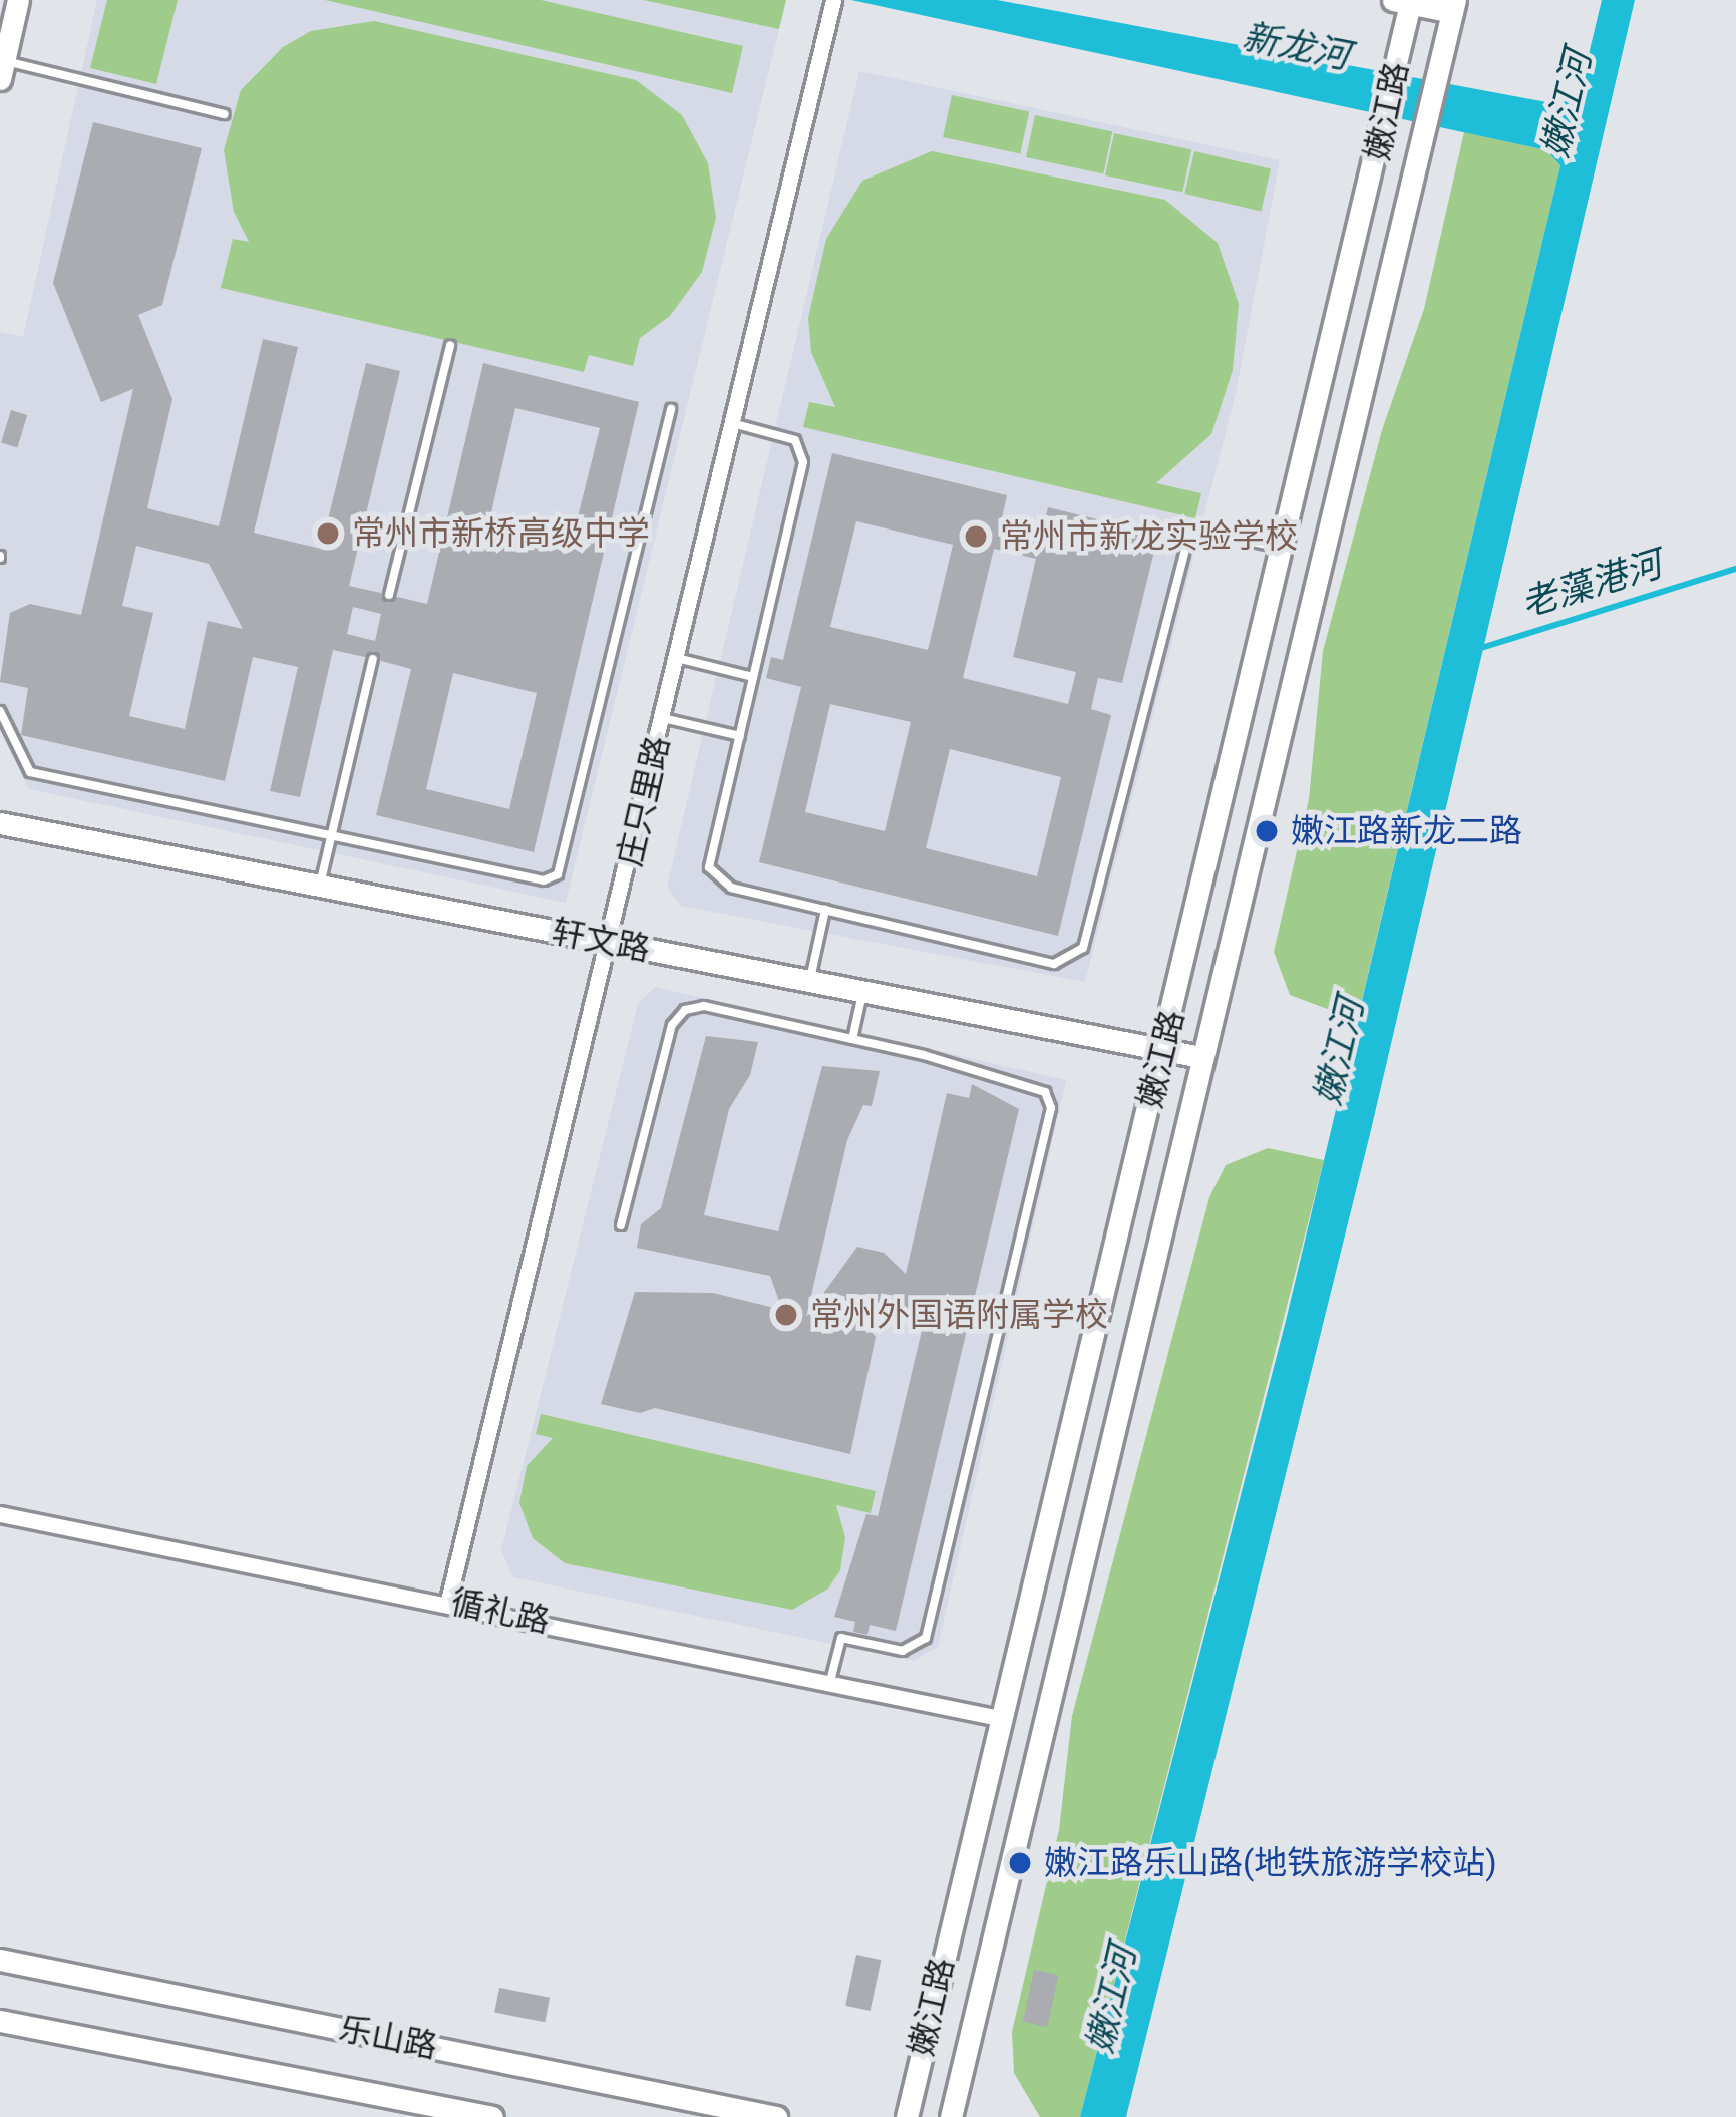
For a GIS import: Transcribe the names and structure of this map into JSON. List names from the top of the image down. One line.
{"streets":{"main road":["嫩江路","轩文路","乐山路"],"street":["庄只里路","循礼路"]},"crossings":[["嫩江路","轩文路"],["嫩江路","循礼路"],["庄只里路","轩文路"],["庄只里路","循礼路"]],"water":["新龙河","嫩江河","老藻港河"],"places":["常州市新桥高级中学","常州市新龙实验学校","嫩江路新龙二路","常州外国语附属学校","嫩江路乐山路(地铁旅游学校站)"]}
